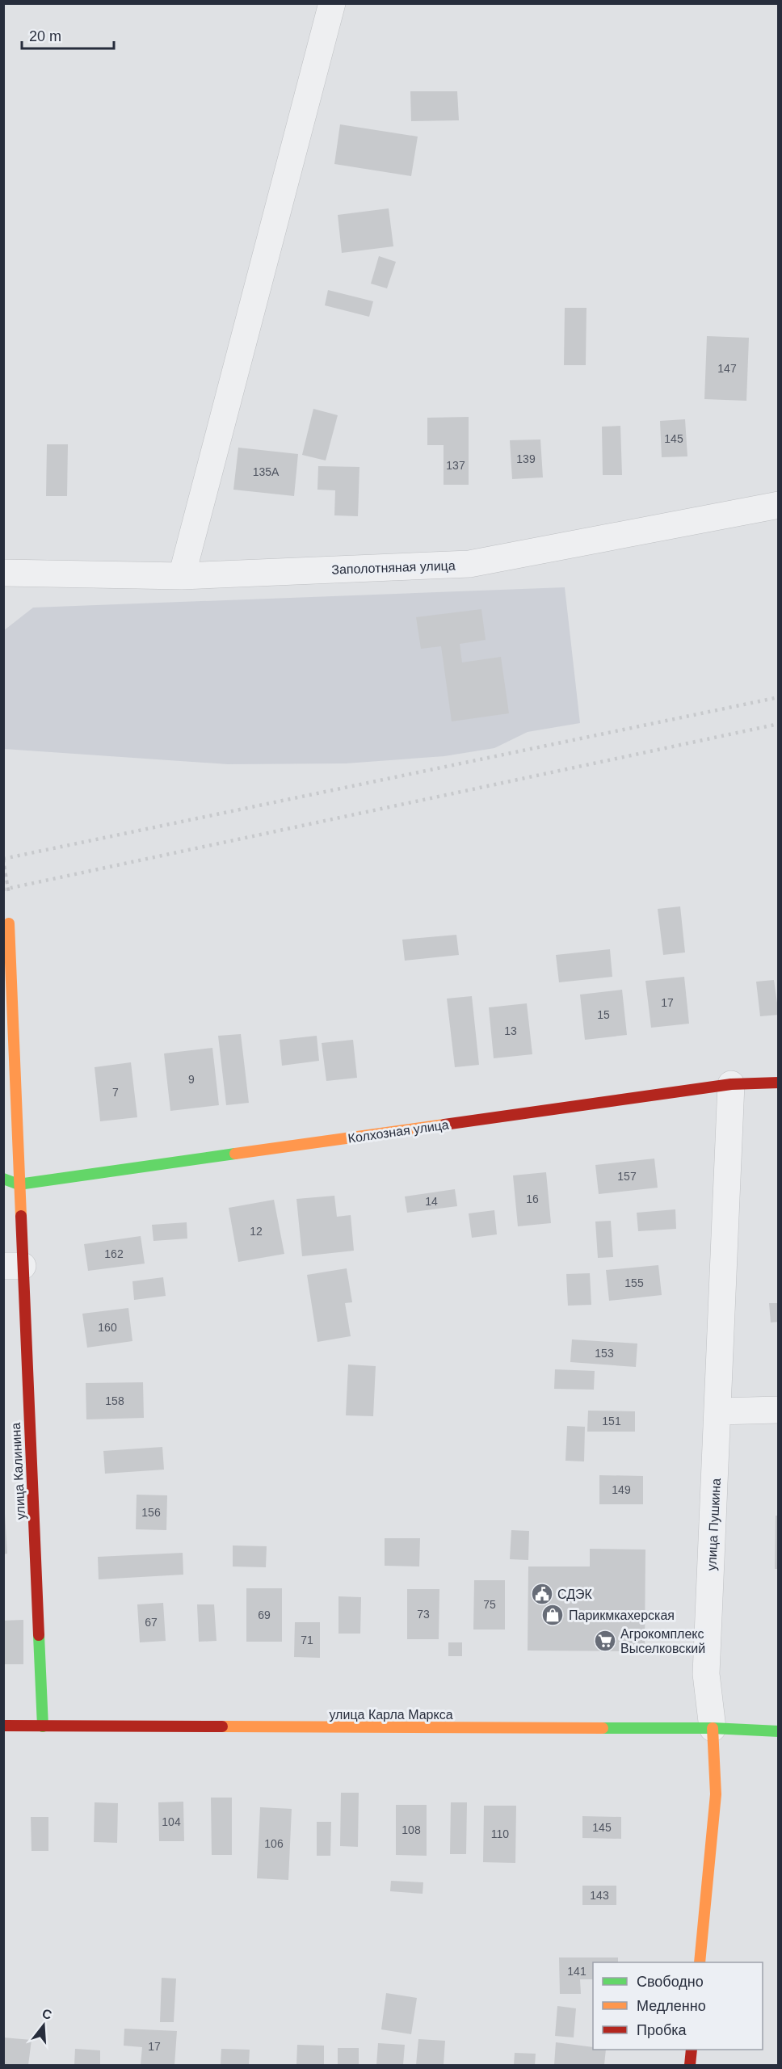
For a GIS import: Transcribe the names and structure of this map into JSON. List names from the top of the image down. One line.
{"streets":{"street":["Заполотняная улица","Колхозная улица","улица Калинина","улица Пушкина","улица Карла Маркса"]},"crossings":[["Колхозная улица","улица Калинина"],["Колхозная улица","улица Пушкина"],["улица Калинина","улица Карла Маркса"],["улица Пушкина","улица Карла Маркса"]],"places":{"public building":["СДЭК"],"shop":["Парикмкахерская"],"supermarket":["Агрокомплекс Выселковский"]},"house_numbers":["147","145","139","137","135А","17","15","13","9","7","157","16","14","12","162","155","160","153","158","151","149","156","75","73","69","67","71","104","145","108","110","106","143","141","17"],"legend":["Свободно","Медленно","Пробка"],"scale_bar":"20 m","north":"top"}
